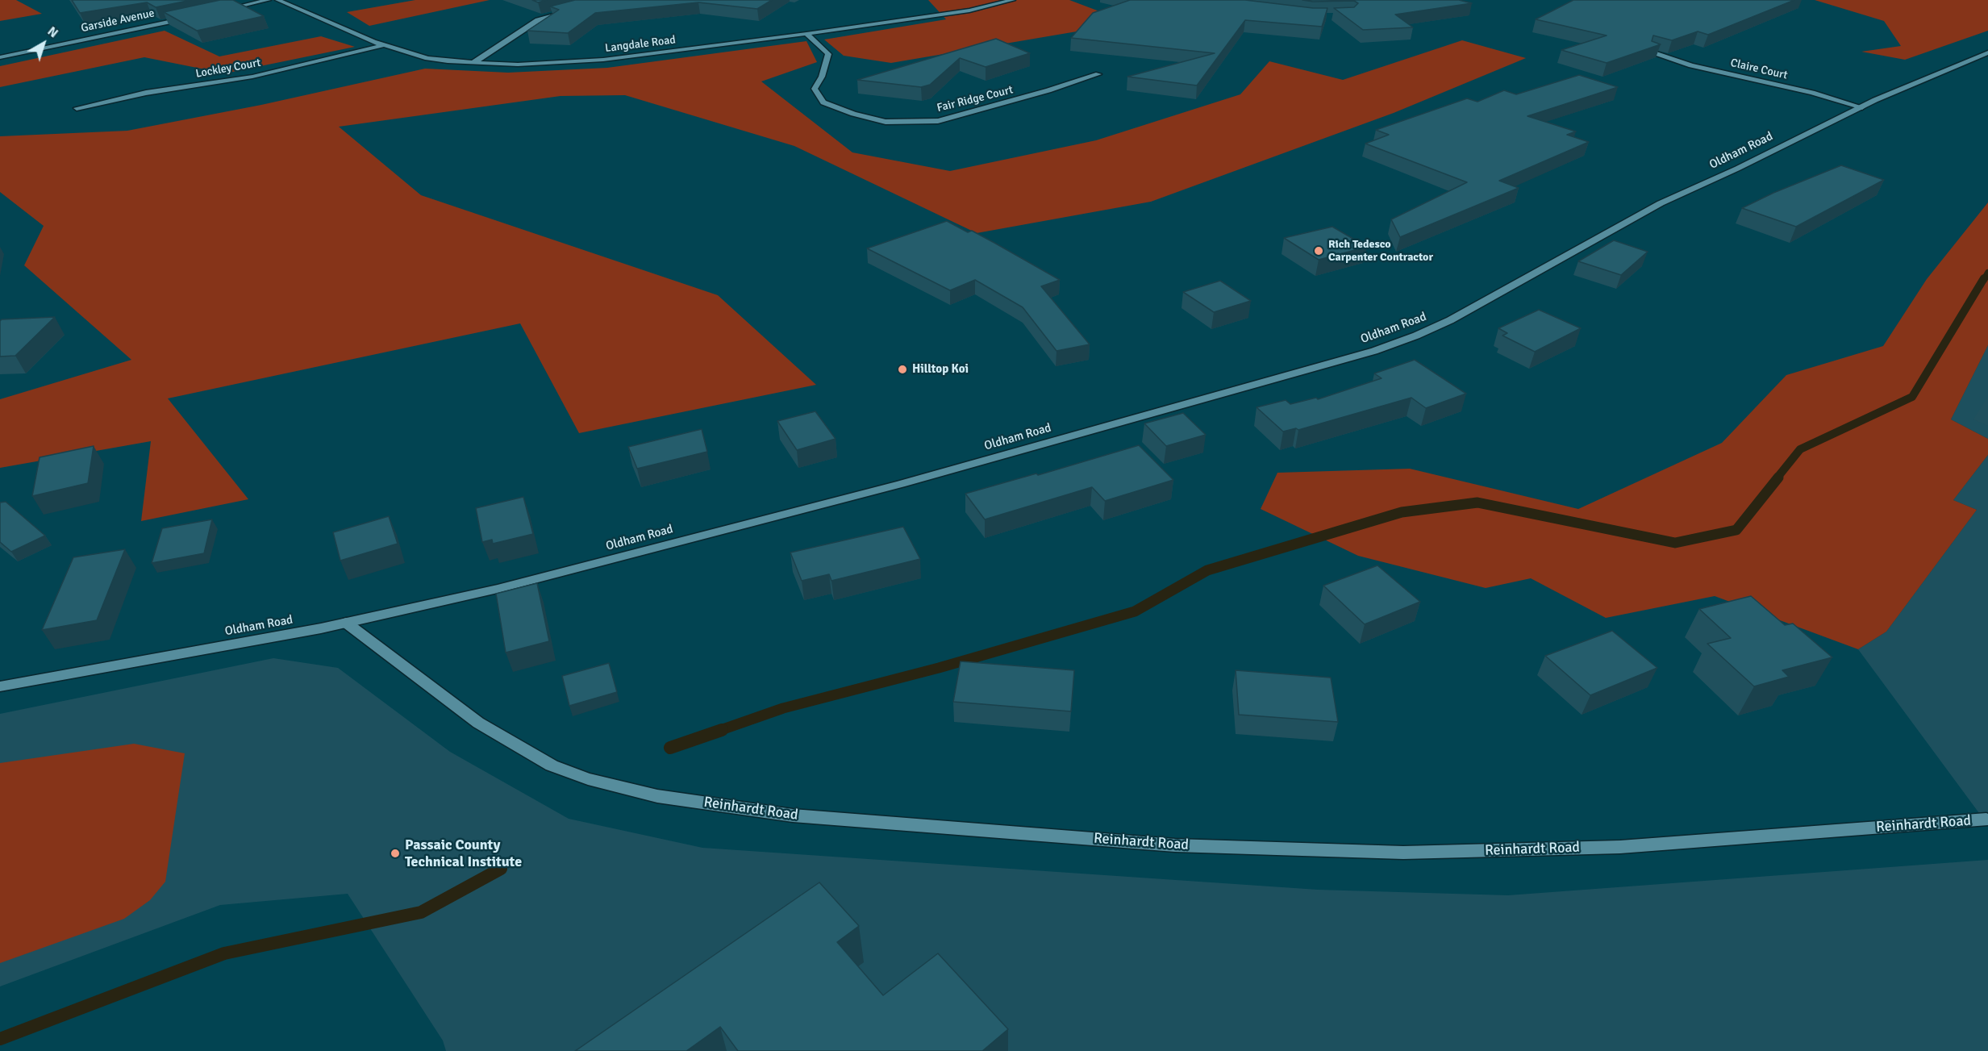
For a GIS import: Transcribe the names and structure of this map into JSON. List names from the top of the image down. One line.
{"streets":{"street":["Garside Avenue","Langdale Road","Lockley Court","Claire Court","Fair Ridge Court","Oldham Road","Reinhardt Road"]},"crossings":[["Langdale Road","Lockley Court"],["Langdale Road","Fair Ridge Court"],["Claire Court","Oldham Road"],["Oldham Road","Reinhardt Road"]],"places":["Rich Tedesco Carpenter Contractor","Hilltop Koi","Passaic County Technical Institute"],"north":"top right"}
